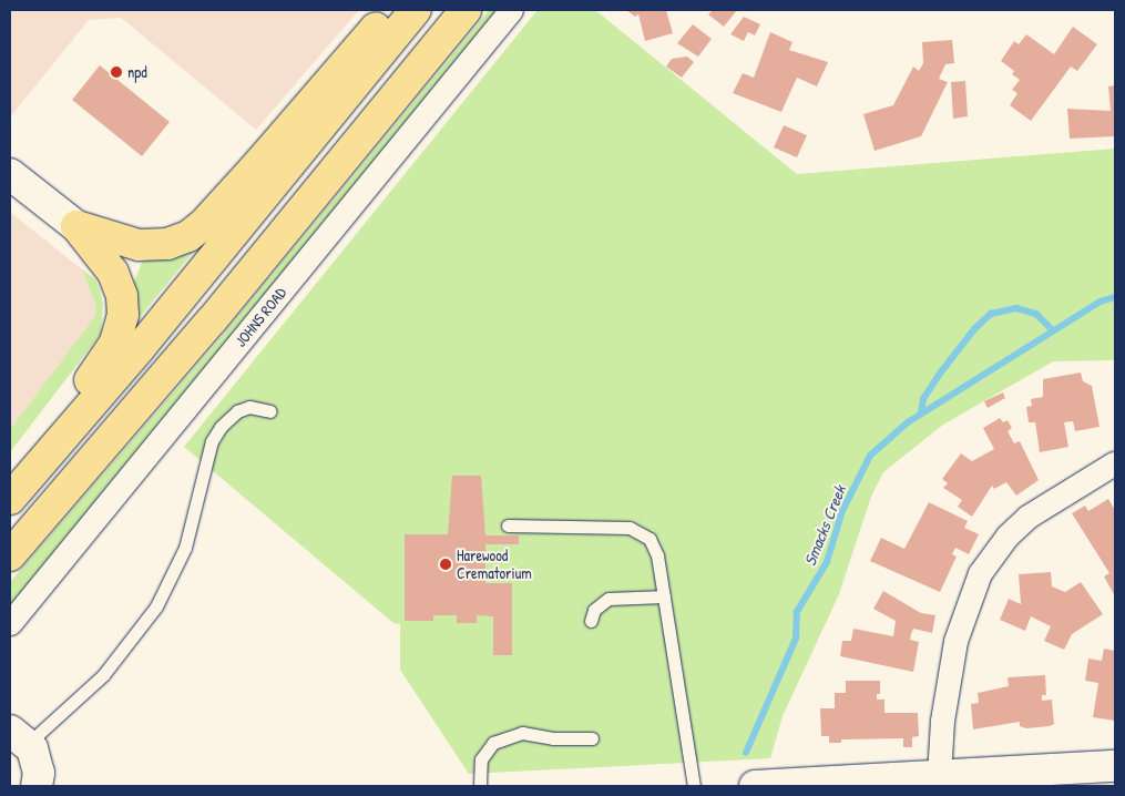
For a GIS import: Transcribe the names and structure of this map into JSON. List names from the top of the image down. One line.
{"streets":{"street":["JOHNS ROAD"]},"water":["Smacks Creek"],"places":["npd","Harewood Crematorium"]}
